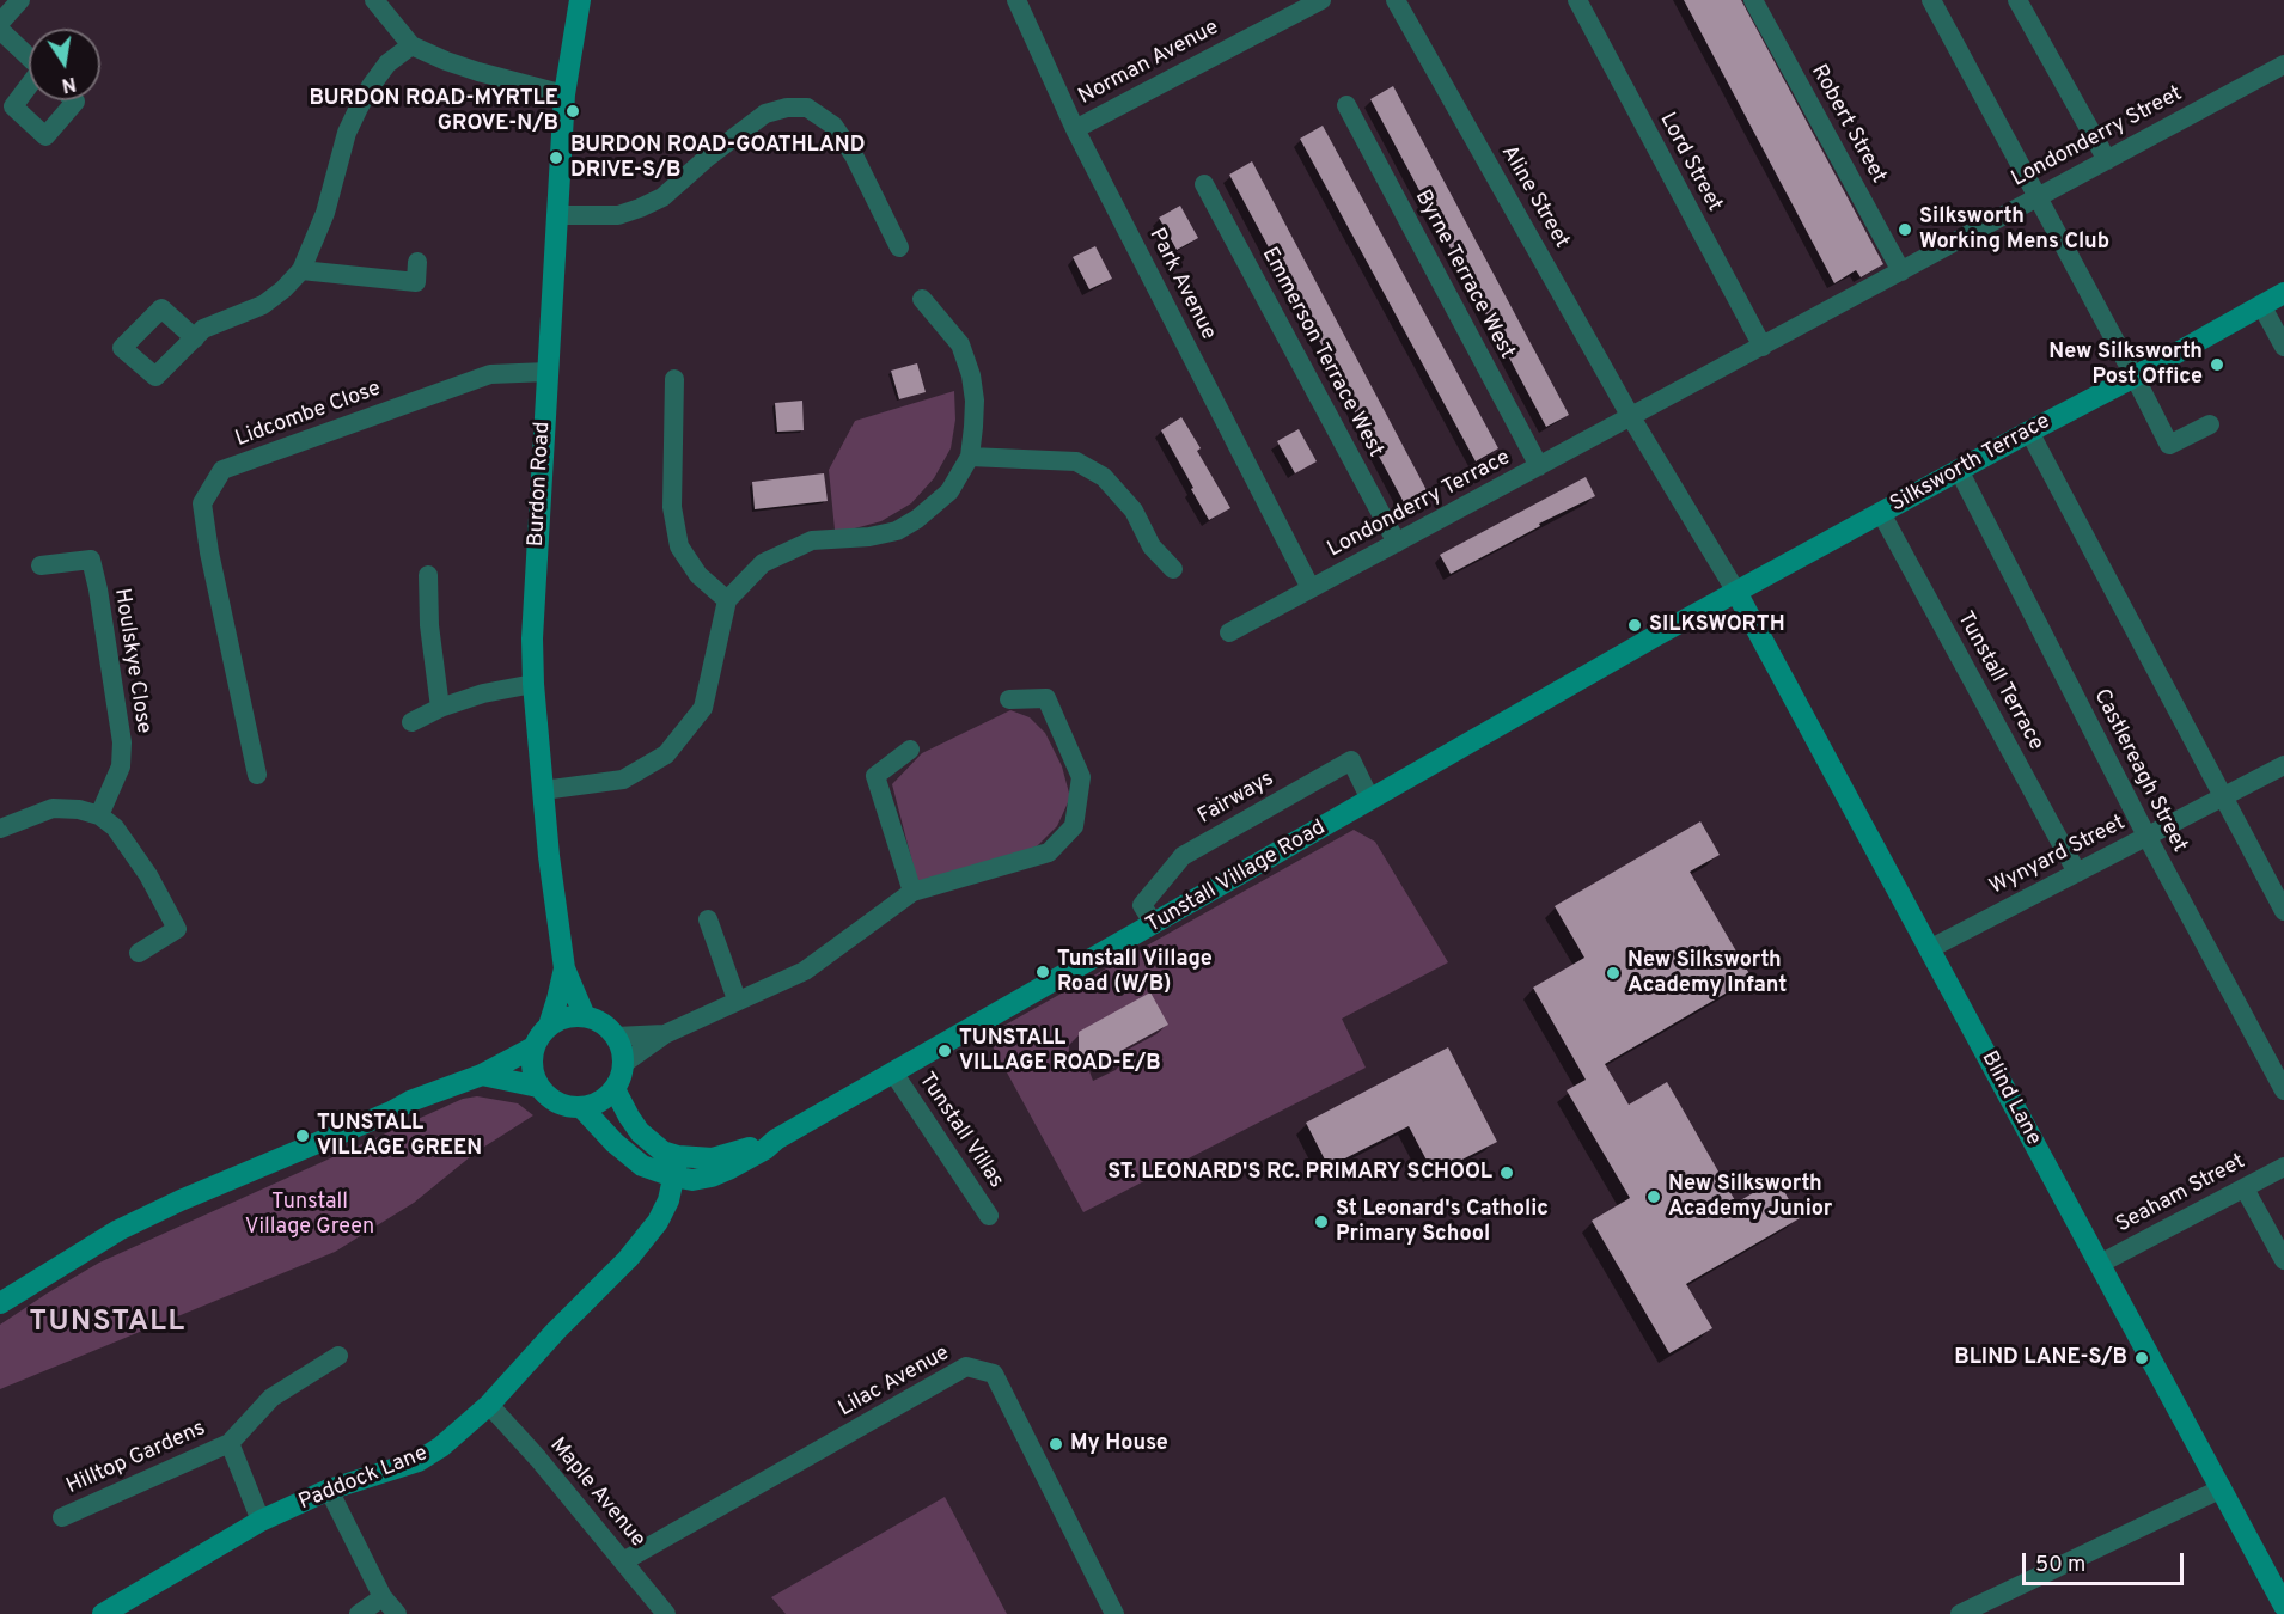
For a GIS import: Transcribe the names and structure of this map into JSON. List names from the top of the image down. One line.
{"streets":{"street":["Norman Avenue","Robert Street","Londonderry Street","Lord Street","Aline Street","Byrne Terrace West","Park Avenue","Emmerson Terrace West","Lidcombe Close","Silksworth Terrace","Burdon Road","Londonderry Terrace","Houlskye Close","Tunstall Terrace","Castlereagh Street","Fairways","Wynyard Street","Tunstall Village Road","Blind Lane","Tunstall Villas","Seaham Street","Lilac Avenue","Hilltop Gardens","Paddock Lane","Maple Avenue"]},"crossings":[["Norman Avenue","Park Avenue"],["Robert Street","Londonderry Street"],["Londonderry Street","Lord Street"],["Londonderry Street","Aline Street"],["Londonderry Street","Londonderry Terrace"],["Aline Street","Silksworth Terrace"],["Aline Street","Londonderry Terrace"],["Aline Street","Blind Lane"],["Byrne Terrace West","Londonderry Terrace"],["Park Avenue","Londonderry Terrace"],["Emmerson Terrace West","Londonderry Terrace"],["Lidcombe Close","Burdon Road"],["Silksworth Terrace","Tunstall Terrace"],["Silksworth Terrace","Castlereagh Street"],["Silksworth Terrace","Tunstall Village Road"],["Silksworth Terrace","Blind Lane"],["Burdon Road","Tunstall Village Road"],["Tunstall Terrace","Wynyard Street"],["Castlereagh Street","Wynyard Street"],["Fairways","Tunstall Village Road"],["Wynyard Street","Blind Lane"],["Tunstall Village Road","Tunstall Villas"],["Tunstall Village Road","Paddock Lane"],["Blind Lane","Seaham Street"],["Lilac Avenue","Maple Avenue"],["Hilltop Gardens","Paddock Lane"],["Paddock Lane","Maple Avenue"]],"districts":["TUNSTALL"],"parks":["Tunstall Village Green"],"places":["BURDON ROAD-MYRTLE GROVE-N/B","BURDON ROAD-GOATHLAND DRIVE-S/B","Silksworth Working Mens Club","New Silksworth Post Office","SILKSWORTH","Tunstall Village Road (W/B)","New Silksworth Academy Infant","TUNSTALL VILLAGE ROAD-E/B","TUNSTALL VILLAGE GREEN","ST. LEONARD'S RC. PRIMARY SCHOOL","New Silksworth Academy Junior","St Leonard's Catholic Primary School","BLIND LANE-S/B","My House"],"scale_bar":"50 m","north":"bottom"}
